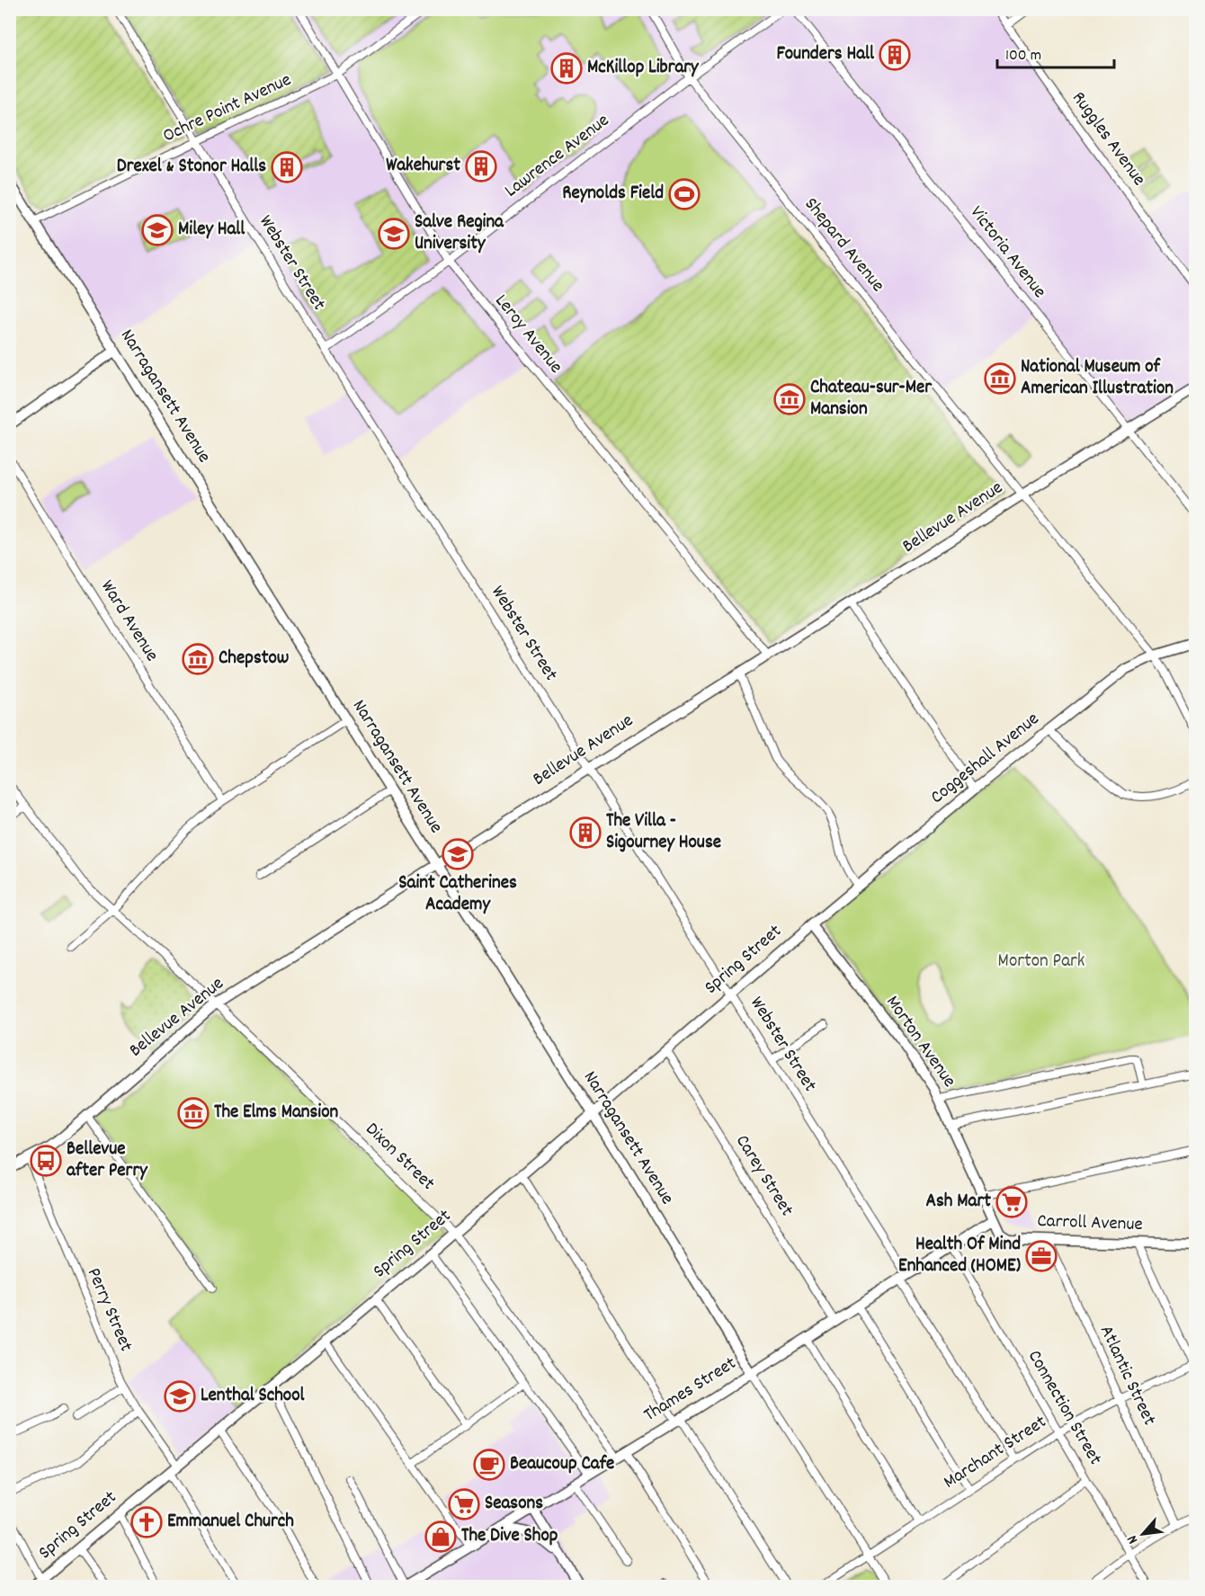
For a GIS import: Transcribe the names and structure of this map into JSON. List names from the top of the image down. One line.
{"streets":{"main road":["Narragansett Avenue","Bellevue Avenue","Coggeshall Avenue","Spring Street","Morton Avenue","Carroll Avenue","Thames Street"],"street":["Ochre Point Avenue","Ruggles Avenue","Lawrence Avenue","Shepard Avenue","Victoria Avenue","Webster Street","Leroy Avenue","Ward Avenue","Dixon Street","Carey Street","Perry Street","Atlantic Street","Connection Street","Marchant Street"]},"crossings":[["Ochre Point Avenue","Webster Street"],["Ochre Point Avenue","Leroy Avenue"],["Ochre Point Avenue","Narragansett Avenue"],["Lawrence Avenue","Shepard Avenue"],["Lawrence Avenue","Webster Street"],["Lawrence Avenue","Leroy Avenue"],["Shepard Avenue","Bellevue Avenue"],["Shepard Avenue","Coggeshall Avenue"],["Victoria Avenue","Bellevue Avenue"],["Webster Street","Bellevue Avenue"],["Webster Street","Spring Street"],["Webster Street","Thames Street"],["Webster Street","Marchant Street"],["Leroy Avenue","Bellevue Avenue"],["Narragansett Avenue","Bellevue Avenue"],["Narragansett Avenue","Spring Street"],["Narragansett Avenue","Thames Street"],["Bellevue Avenue","Dixon Street"],["Bellevue Avenue","Perry Street"],["Coggeshall Avenue","Spring Street"],["Coggeshall Avenue","Morton Avenue"],["Spring Street","Morton Avenue"],["Spring Street","Dixon Street"],["Spring Street","Carey Street"],["Spring Street","Perry Street"],["Morton Avenue","Carroll Avenue"],["Morton Avenue","Thames Street"],["Dixon Street","Thames Street"],["Carey Street","Thames Street"],["Carroll Avenue","Atlantic Street"],["Carroll Avenue","Thames Street"],["Atlantic Street","Marchant Street"],["Thames Street","Connection Street"],["Connection Street","Marchant Street"]],"parks":["Morton Park"],"places":{"building":["Founders Hall","McKillop Library","Wakehurst","Drexel & Stonor Halls","The Villa - Sigourney House"],"sports":["Reynolds Field"],"school or university":["Miley Hall","Salve Regina University","Saint Catherines Academy","Lenthal School"],"museum":["National Museum of American Illustration","Chateau-sur-Mer Mansion","Chepstow","The Elms Mansion"],"bus stop":["Bellevue after Perry"],"supermarket":["Ash Mart","Seasons"],"office":["Health Of Mind Enhanced (HOME)"],"cafe":["Beaucoup Cafe"],"church":["Emmanuel Church"],"shop":["The Dive Shop"]},"scale_bar":"100 m","north":"bottom left"}
